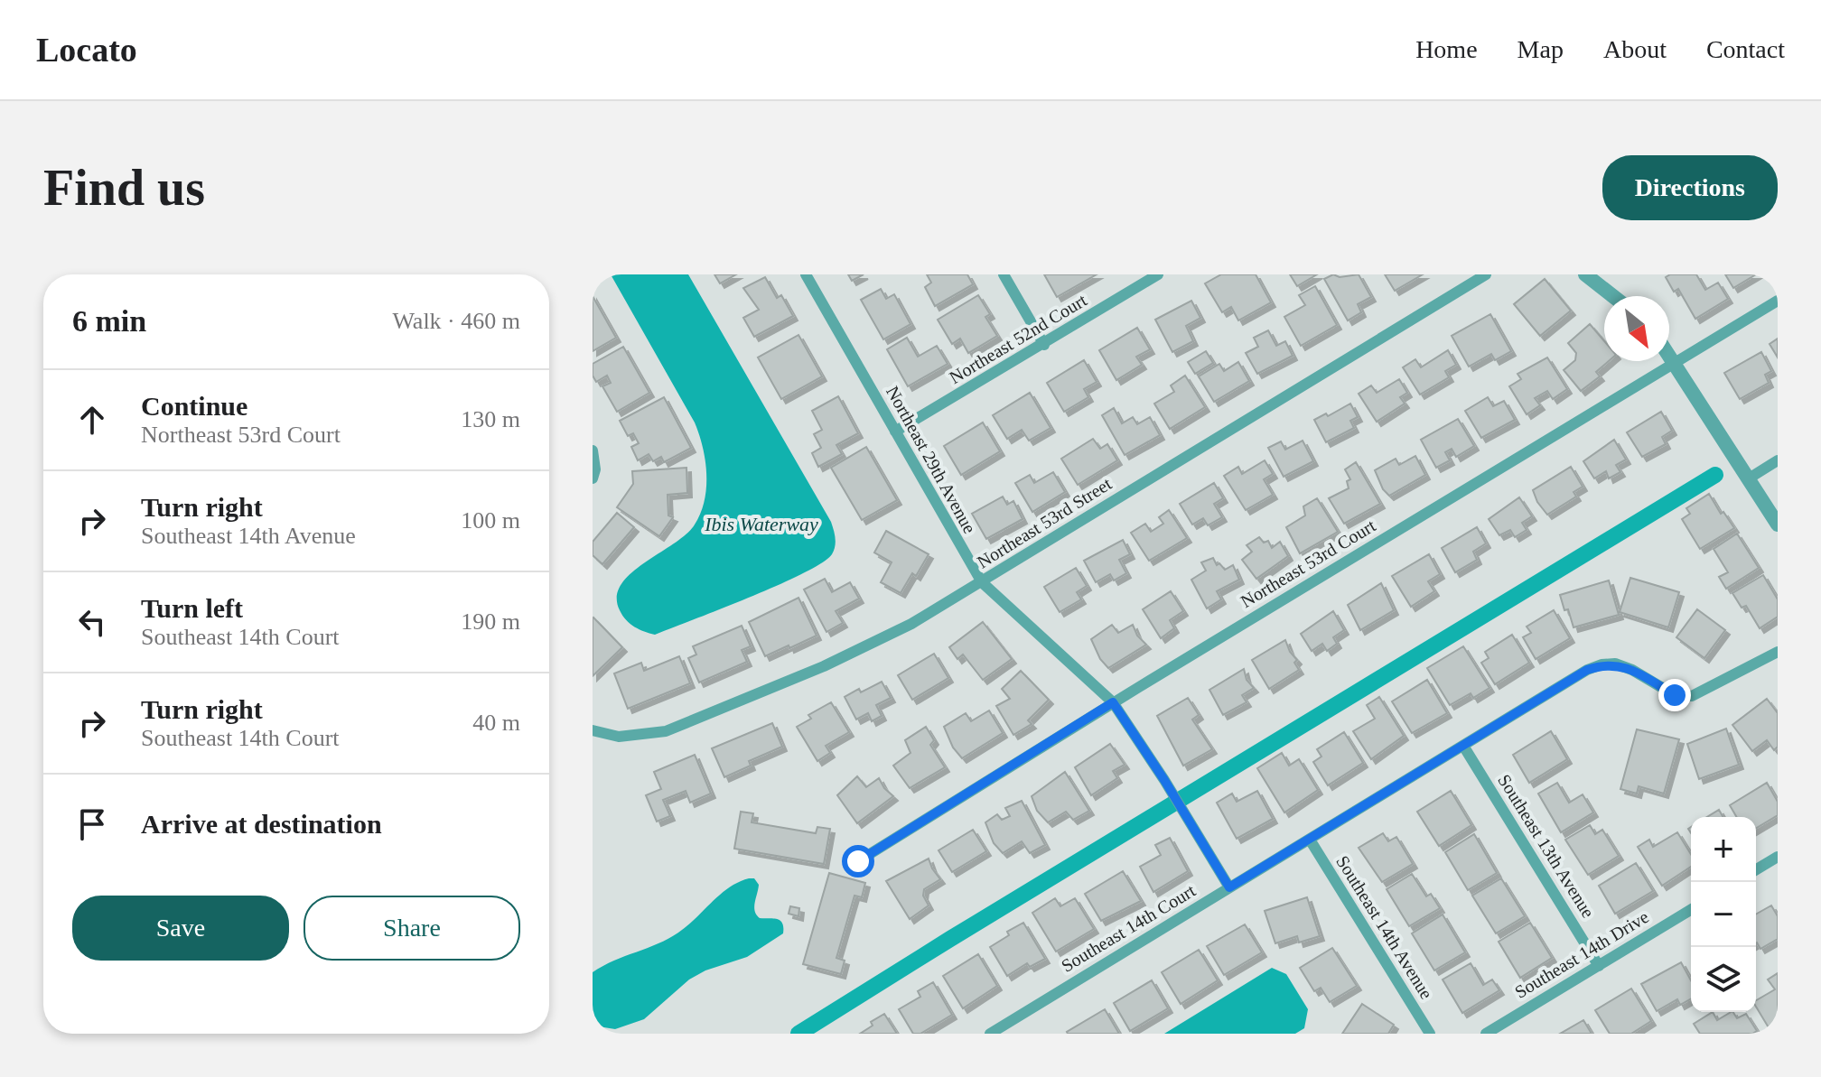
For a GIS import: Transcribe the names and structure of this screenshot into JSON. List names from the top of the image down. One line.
{"streets":{"street":["Northeast 52nd Court","Northeast 29th Avenue","Northeast 53rd Street","Northeast 53rd Court","Southeast 13th Avenue","Southeast 14th Avenue","Southeast 14th Court","Southeast 14th Drive"]},"crossings":[["Northeast 52nd Court","Northeast 29th Avenue"],["Northeast 29th Avenue","Northeast 53rd Street"],["Northeast 29th Avenue","Northeast 53rd Court"],["Southeast 13th Avenue","Southeast 14th Court"],["Southeast 13th Avenue","Southeast 14th Drive"],["Southeast 14th Avenue","Southeast 14th Court"]],"water":["Ibis Waterway"],"north":"bottom right","page":{"header":"Locato","nav":["Home","Map","About","Contact"],"buttons":["Directions",["Save","Share"]],"title":"Find us","heading":["6 min","Walk · 460 m"],"list":[["Continue","Northeast 53rd Court","130 m"],["Turn right","Southeast 14th Avenue","100 m"],["Turn left","Southeast 14th Court","190 m"],["Turn right","Southeast 14th Court","40 m"],"Arrive at destination"],"map_buttons":["+","−"]}}
